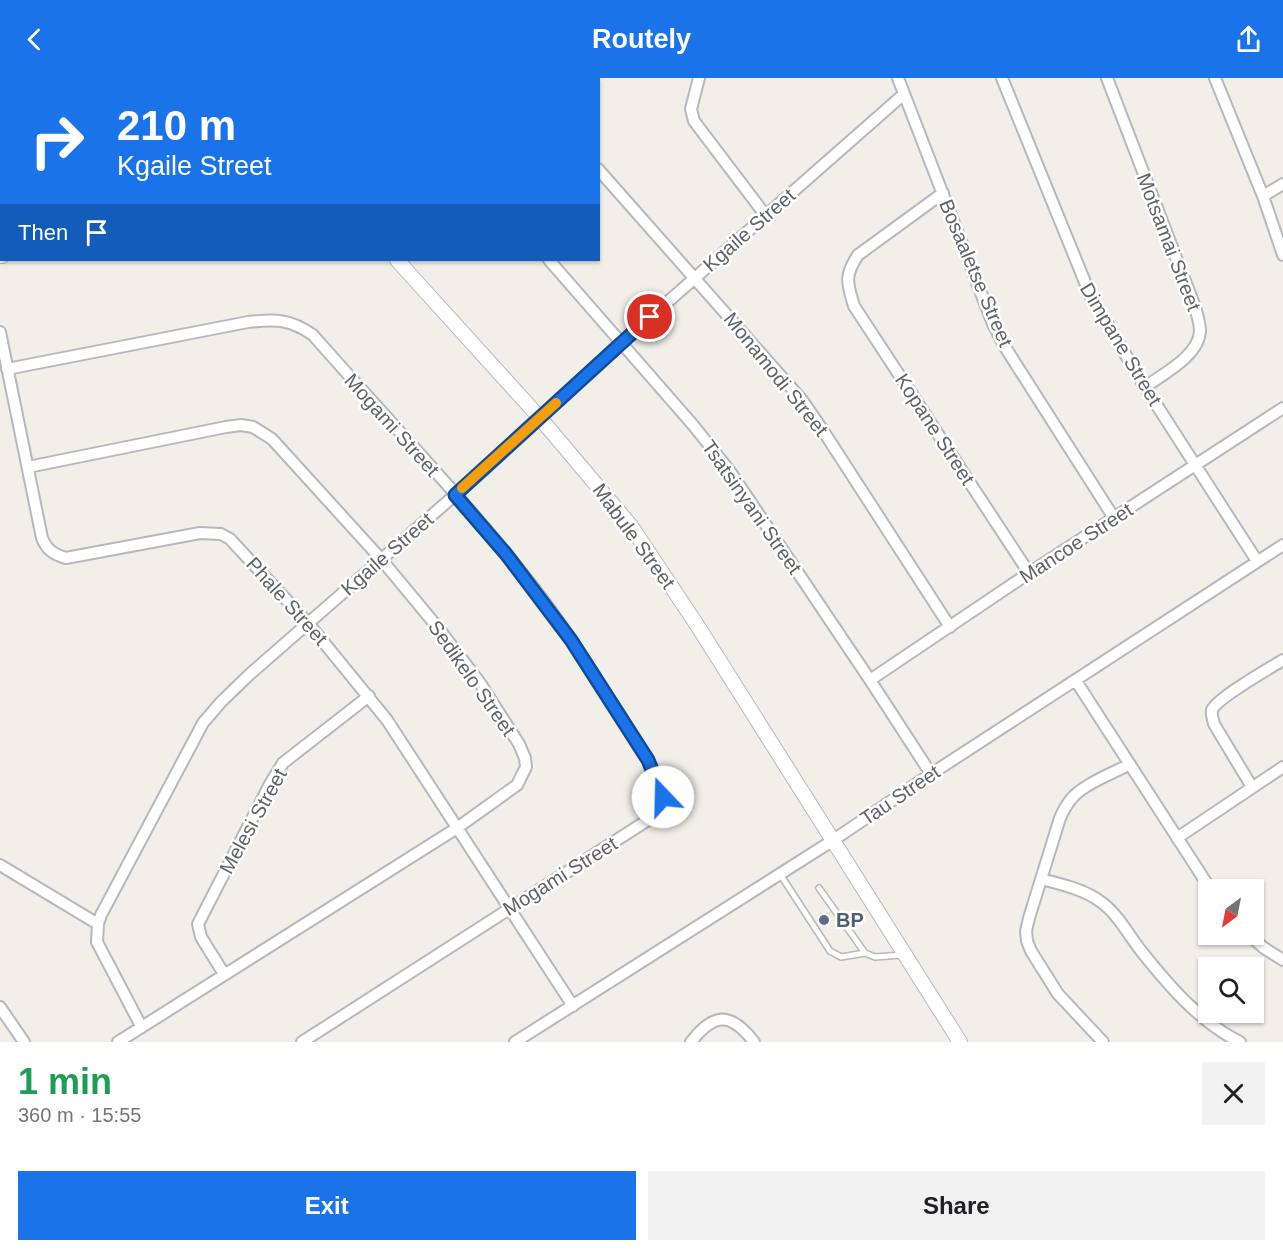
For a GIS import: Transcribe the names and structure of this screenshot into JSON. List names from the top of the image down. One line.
{"streets":{"street":["Kgaile Street","Motsamai Street","Bosaaletse Street","Dimpane Street","Monamodi Street","Mogami Street","Kopane Street","Tsatsinyani Street","Mabule Street","Mancoe Street","Phale Street","Sedikelo Street","Tau Street","Melesi Street"]},"crossings":[["Kgaile Street","Bosaaletse Street"],["Kgaile Street","Monamodi Street"],["Kgaile Street","Mogami Street"],["Kgaile Street","Tsatsinyani Street"],["Kgaile Street","Mabule Street"],["Kgaile Street","Phale Street"],["Kgaile Street","Sedikelo Street"],["Motsamai Street","Dimpane Street"],["Bosaaletse Street","Kopane Street"],["Bosaaletse Street","Mancoe Street"],["Dimpane Street","Mancoe Street"],["Dimpane Street","Tau Street"],["Monamodi Street","Mancoe Street"],["Mogami Street","Phale Street"],["Kopane Street","Mancoe Street"],["Tsatsinyani Street","Mancoe Street"],["Tsatsinyani Street","Tau Street"],["Mabule Street","Tau Street"],["Phale Street","Sedikelo Street"],["Phale Street","Tau Street"],["Phale Street","Melesi Street"],["Sedikelo Street","Melesi Street"]],"places":["BP"],"north":"bottom left","page":{"header":"Routely","turn":["210 m","Kgaile Street"],"then":"Then","heading":["1 min","360 m · 15:55"],"buttons":["Exit","Share"]}}
